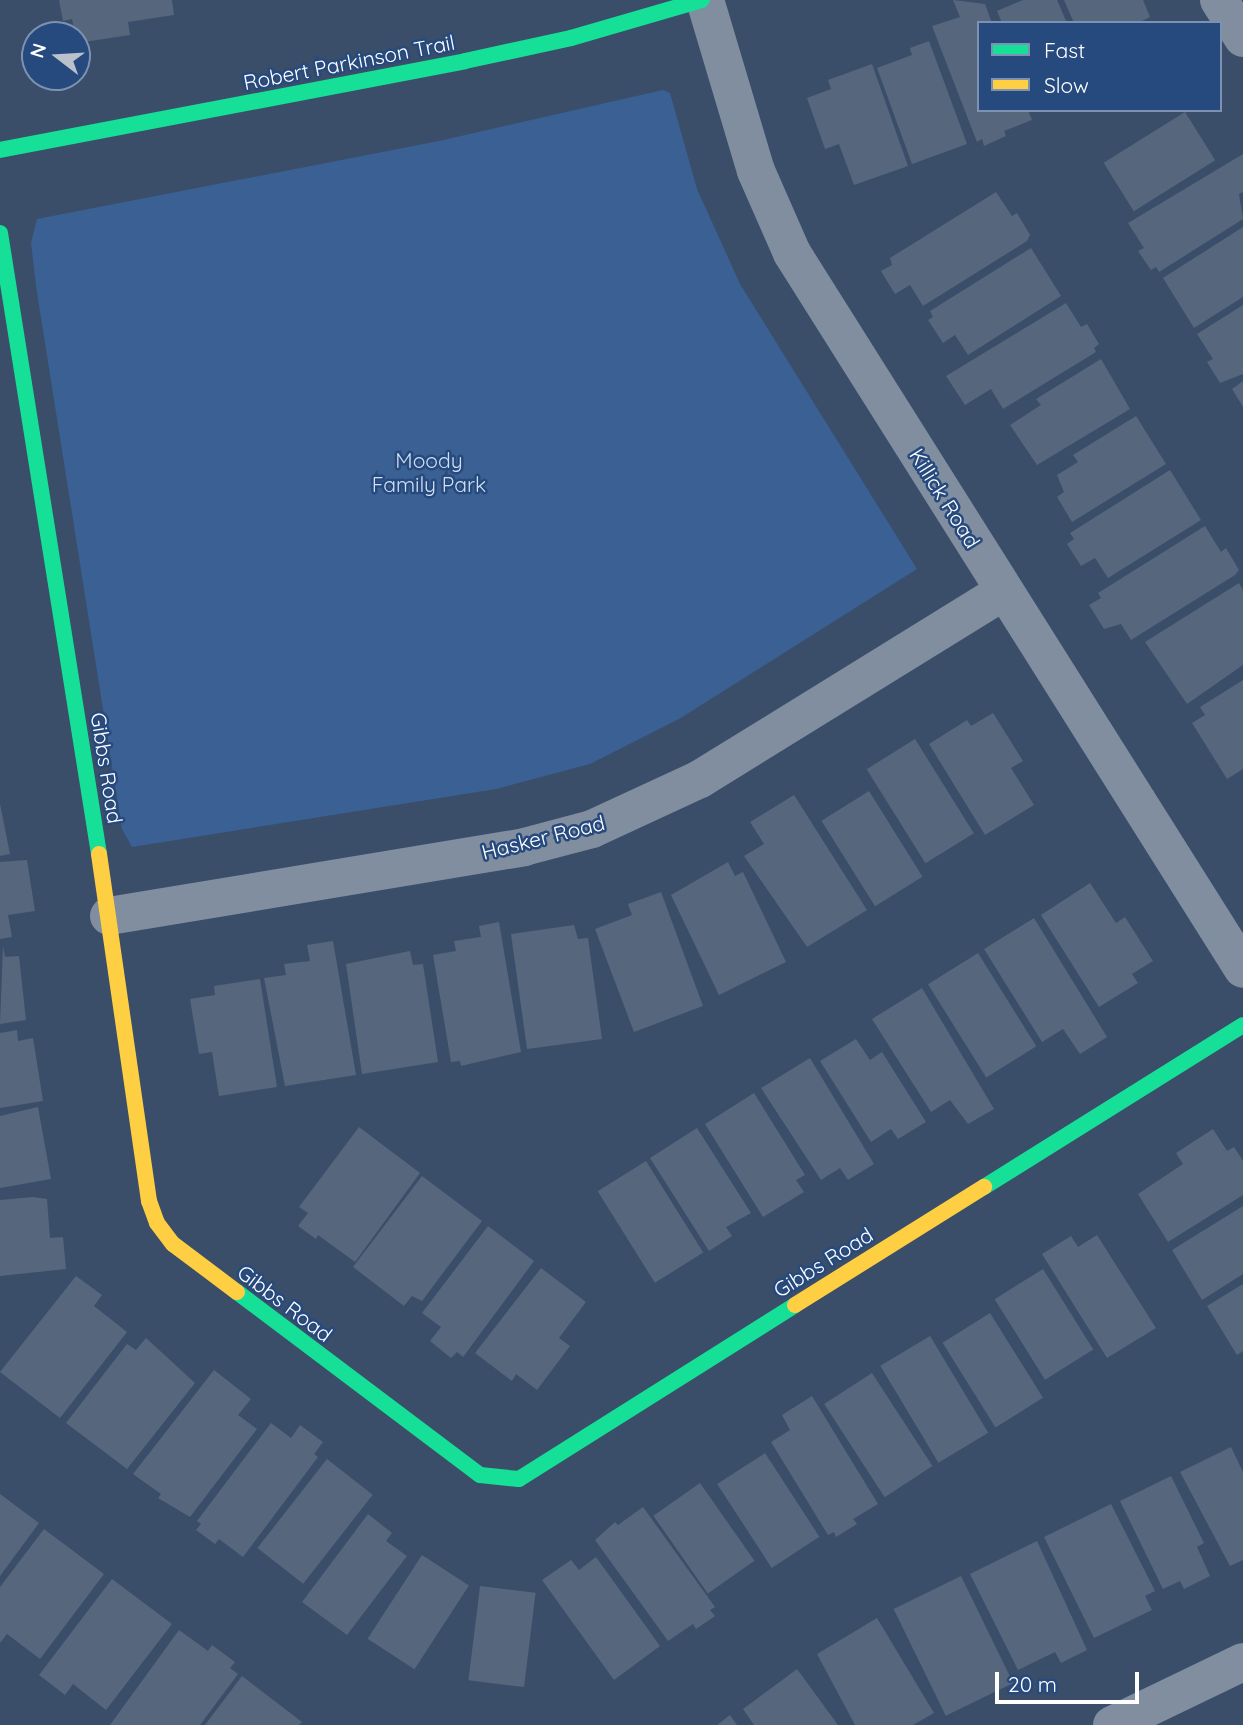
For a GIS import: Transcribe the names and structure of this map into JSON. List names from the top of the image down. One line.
{"streets":{"street":["Robert Parkinson Trail","Killick Road","Gibbs Road","Hasker Road"]},"crossings":[["Robert Parkinson Trail","Killick Road"],["Killick Road","Hasker Road"],["Gibbs Road","Hasker Road"]],"parks":["Moody Family Park"],"legend":["Fast","Slow"],"scale_bar":"20 m","north":"left"}
